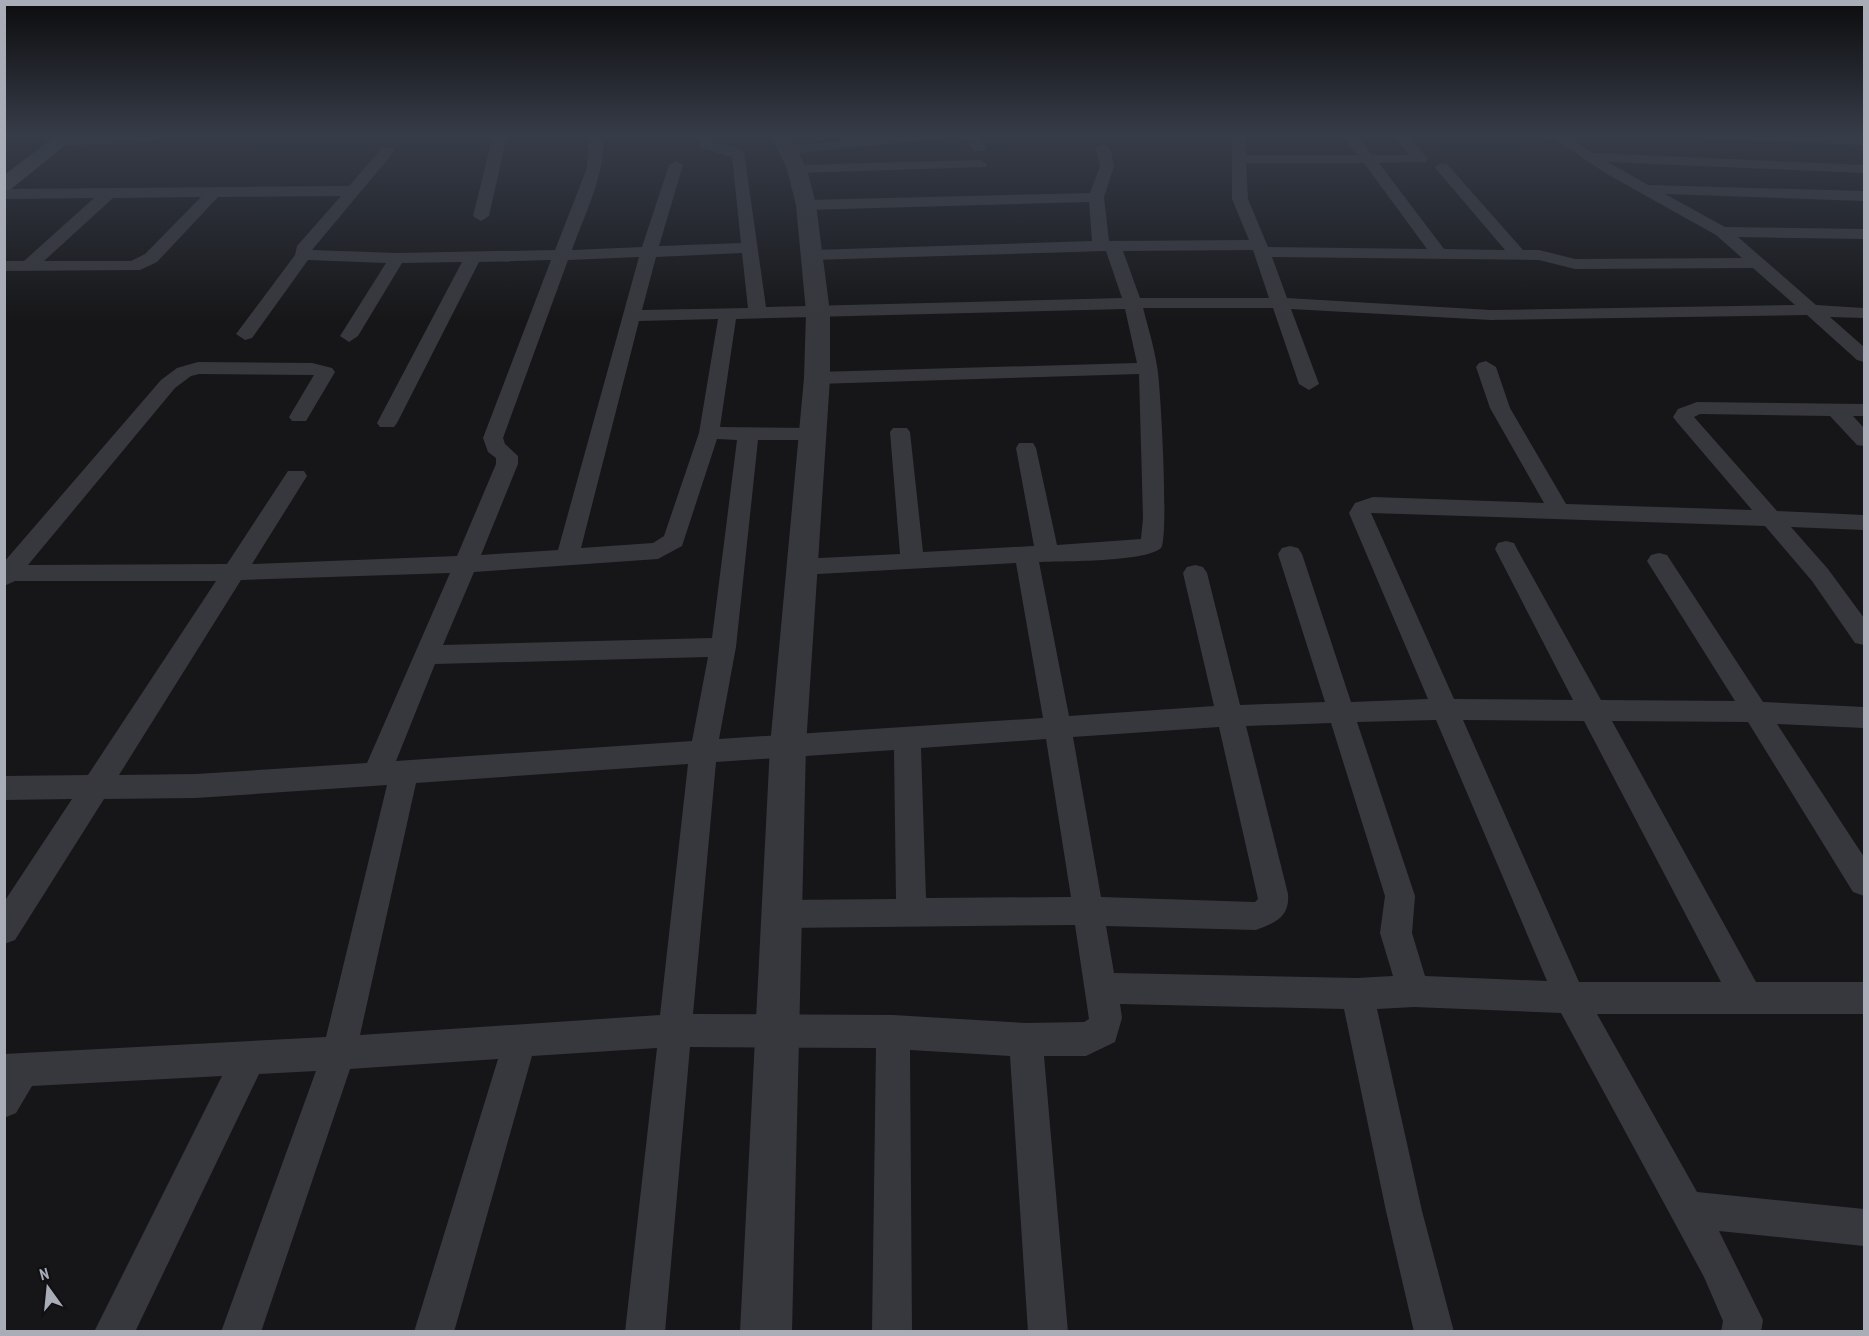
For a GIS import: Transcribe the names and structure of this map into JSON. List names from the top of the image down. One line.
{"north":"top"}
